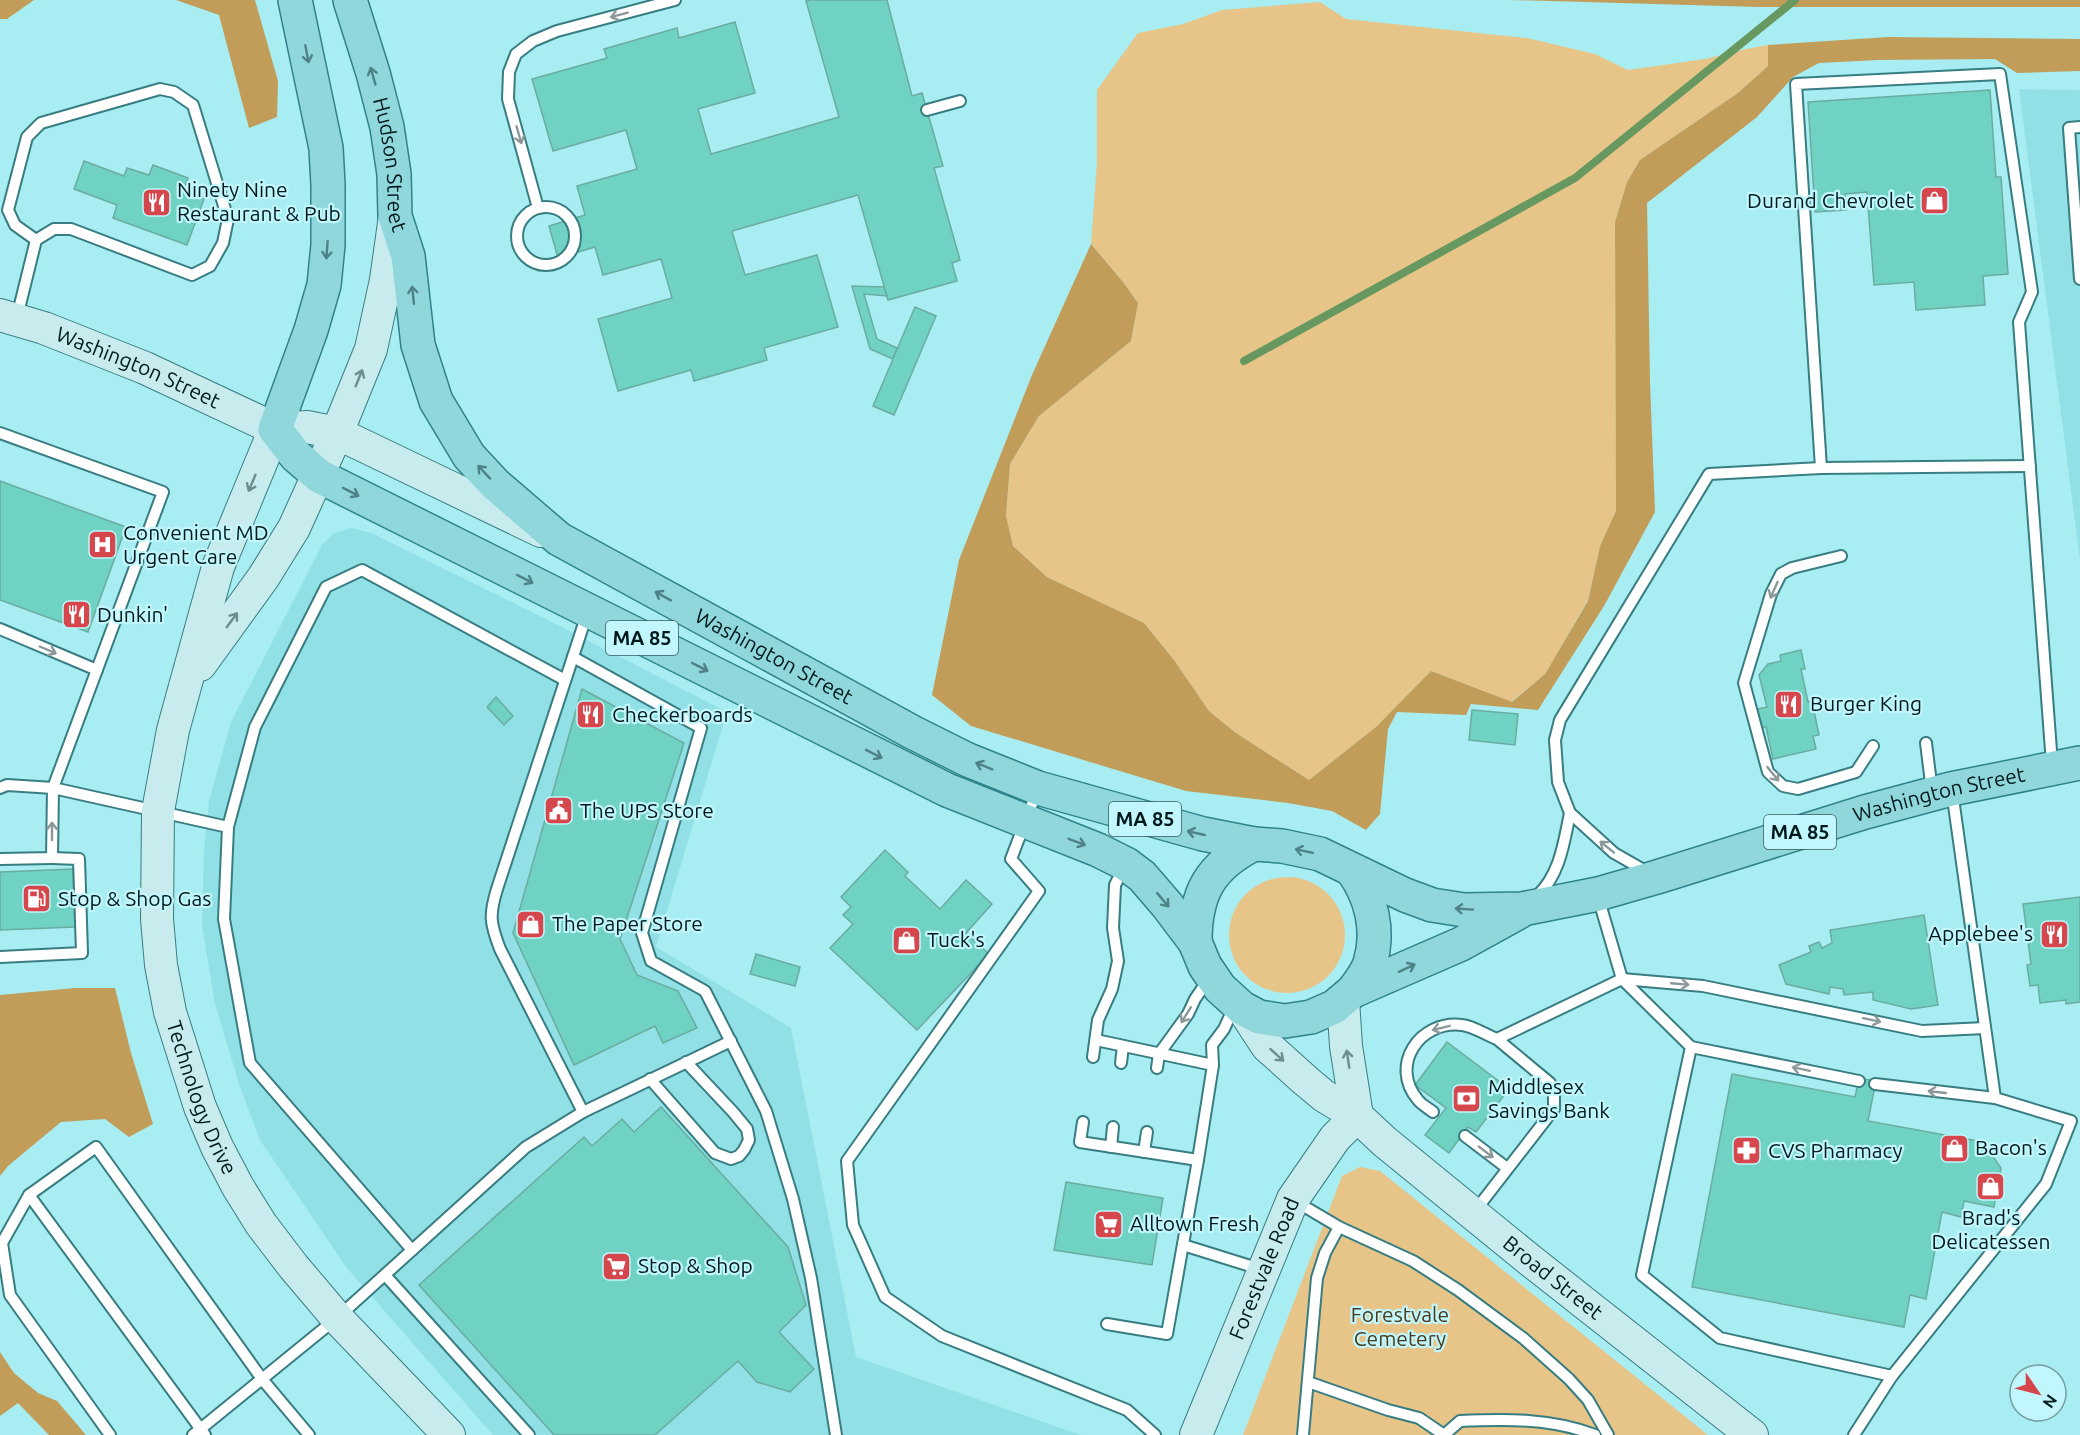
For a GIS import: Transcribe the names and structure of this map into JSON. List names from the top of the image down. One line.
{"streets":{"main road":["Hudson Street","Washington Street","MA 85"],"street":["Technology Drive","Forestvale Road","Broad Street"]},"crossings":[["Hudson Street","Washington Street"],["Hudson Street","Technology Drive"],["Washington Street","Technology Drive"],["Washington Street","Broad Street"],["Forestvale Road","Broad Street"]],"parks":["Forestvale Cemetery"],"places":{"shop":["Durand Chevrolet","The Paper Store","Tuck's","Bacon's","Brad's Delicatessen"],"restaurant":["Ninety Nine Restaurant & Pub","Dunkin'","Burger King","Checkerboards","Applebee's"],"hospital":["Convenient MD Urgent Care"],"public building":["The UPS Store"],"fuel station":["Stop & Shop Gas"],"bank":["Middlesex Savings Bank"],"pharmacy":["CVS Pharmacy"],"supermarket":["Alltown Fresh","Stop & Shop"]},"north":"bottom right"}
